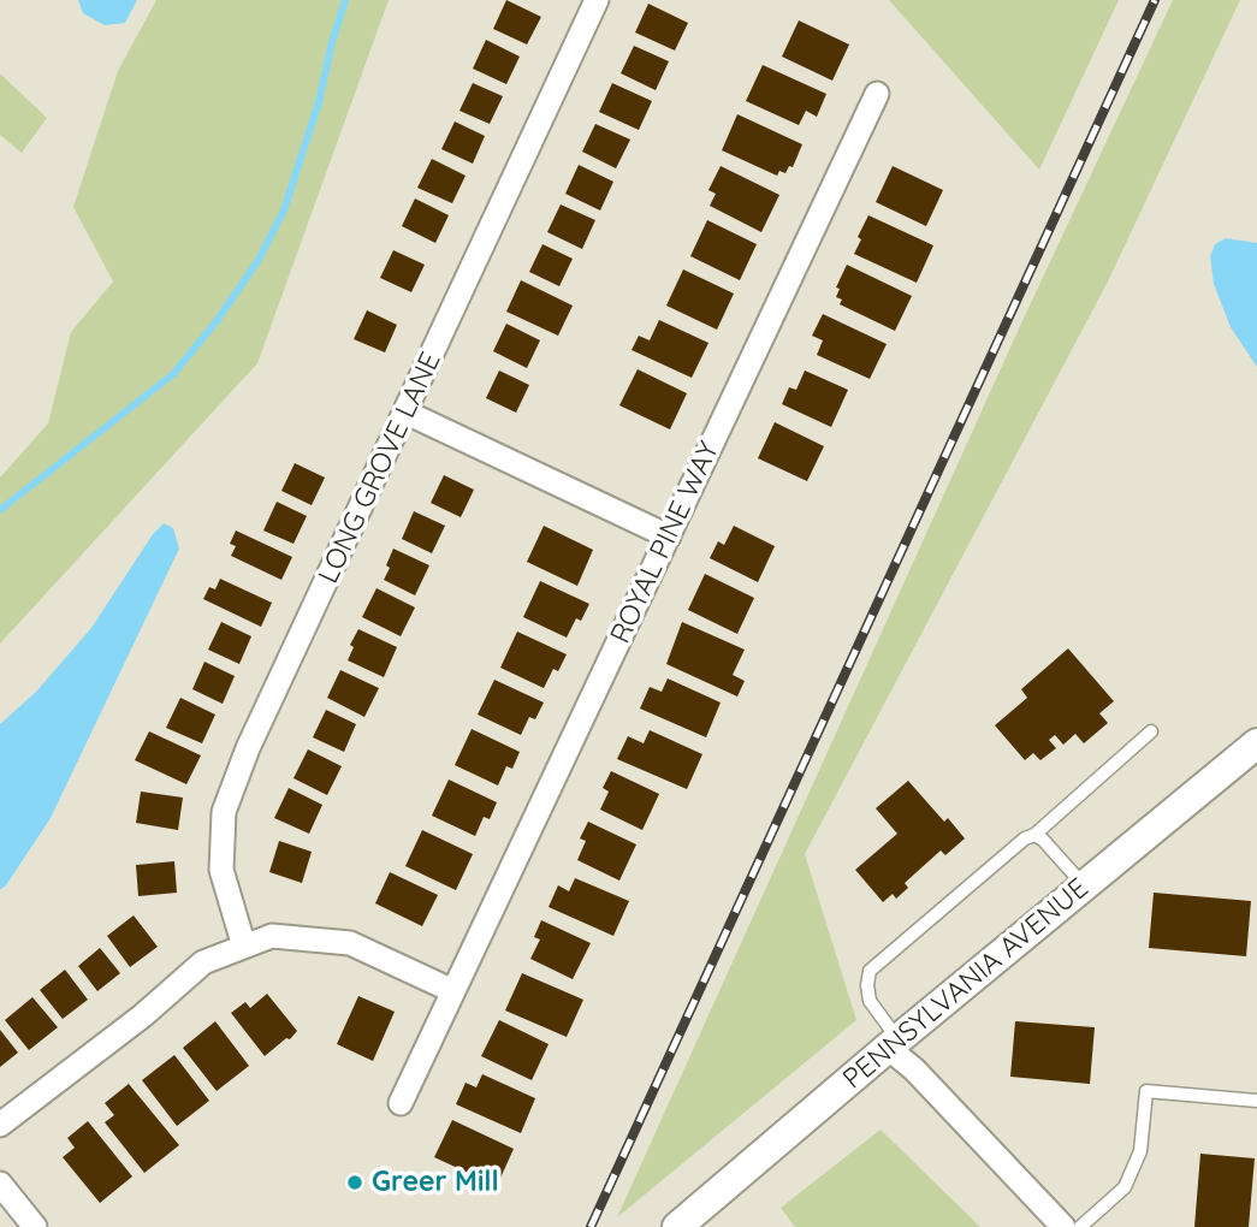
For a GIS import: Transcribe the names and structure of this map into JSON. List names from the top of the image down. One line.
{"streets":{"street":["LONG GROVE LANE","ROYAL PINE WAY","PENNSYLVANIA AVENUE"]},"places":["Greer Mill"]}
